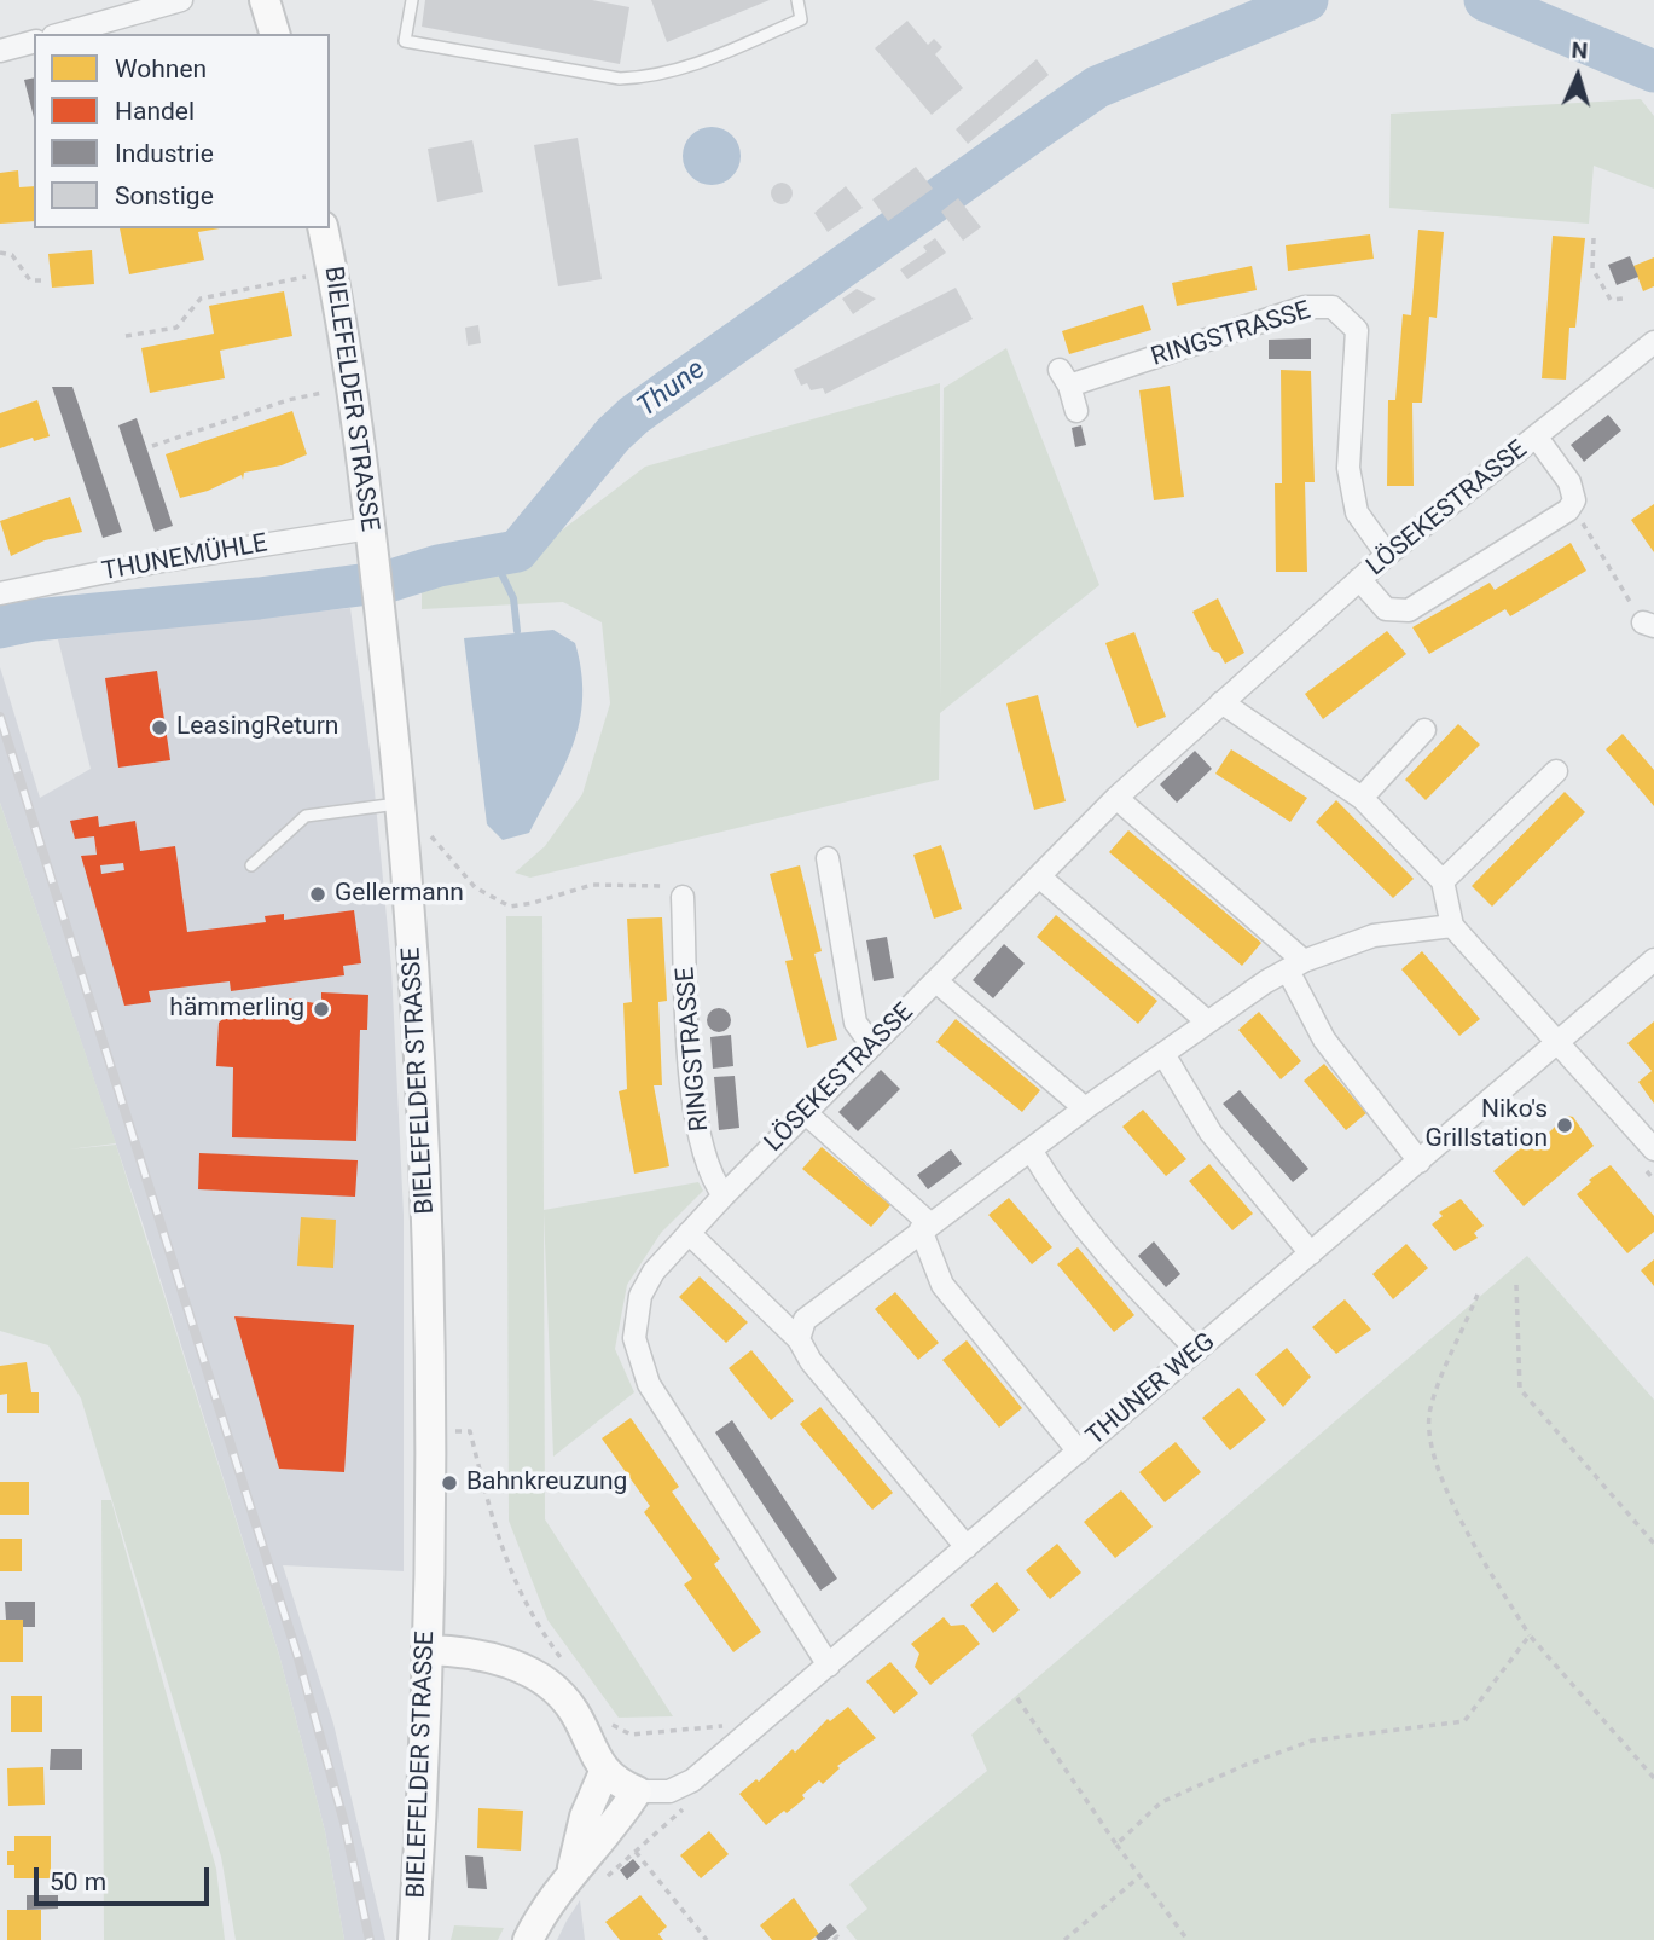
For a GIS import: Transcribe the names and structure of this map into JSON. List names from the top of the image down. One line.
{"streets":{"main road":["BIELEFELDER STRASSE"],"street":["RINGSTRASSE","LÖSEKESTRASSE","THUNEMÜHLE","THUNER WEG"]},"crossings":[["RINGSTRASSE","LÖSEKESTRASSE"],["BIELEFELDER STRASSE","THUNEMÜHLE"],["LÖSEKESTRASSE","THUNER WEG"]],"water":["Thune"],"places":["LeasingReturn","Gellermann","hämmerling","Niko's Grillstation","Bahnkreuzung"],"legend":["Wohnen","Handel","Industrie","Sonstige"],"scale_bar":"50 m","north":"top"}
